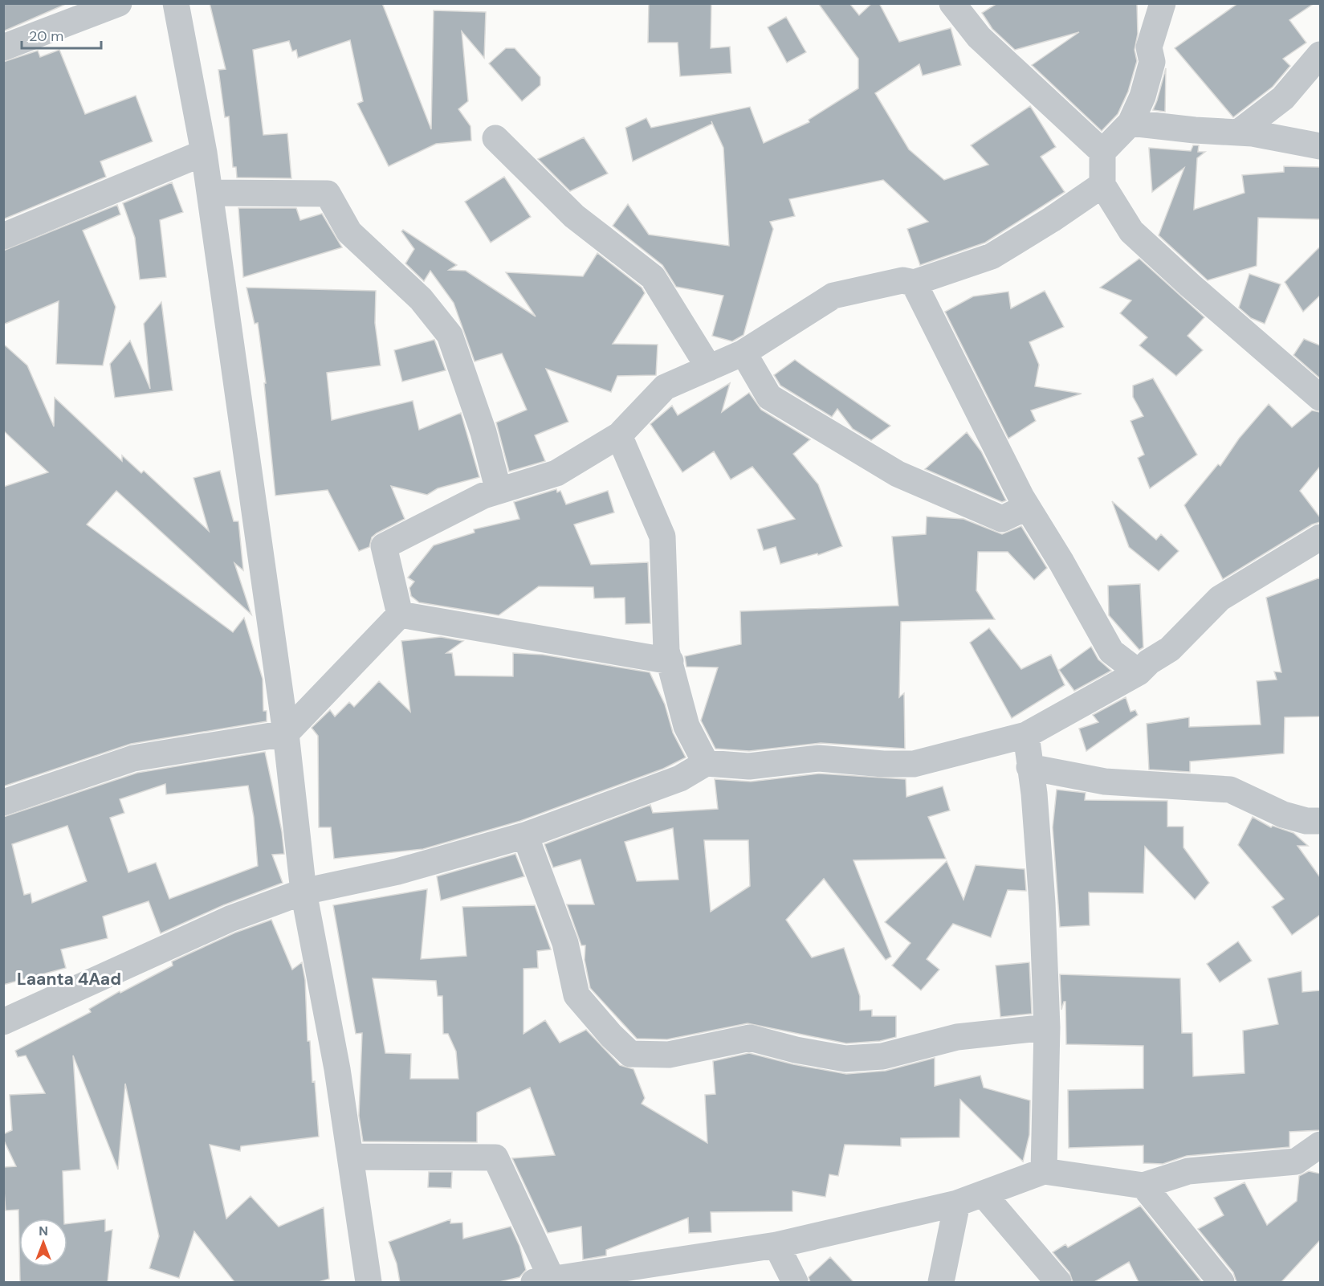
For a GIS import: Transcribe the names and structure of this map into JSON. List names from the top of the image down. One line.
{"districts":["Laanta 4Aad"],"scale_bar":"20 m","north":"top"}
